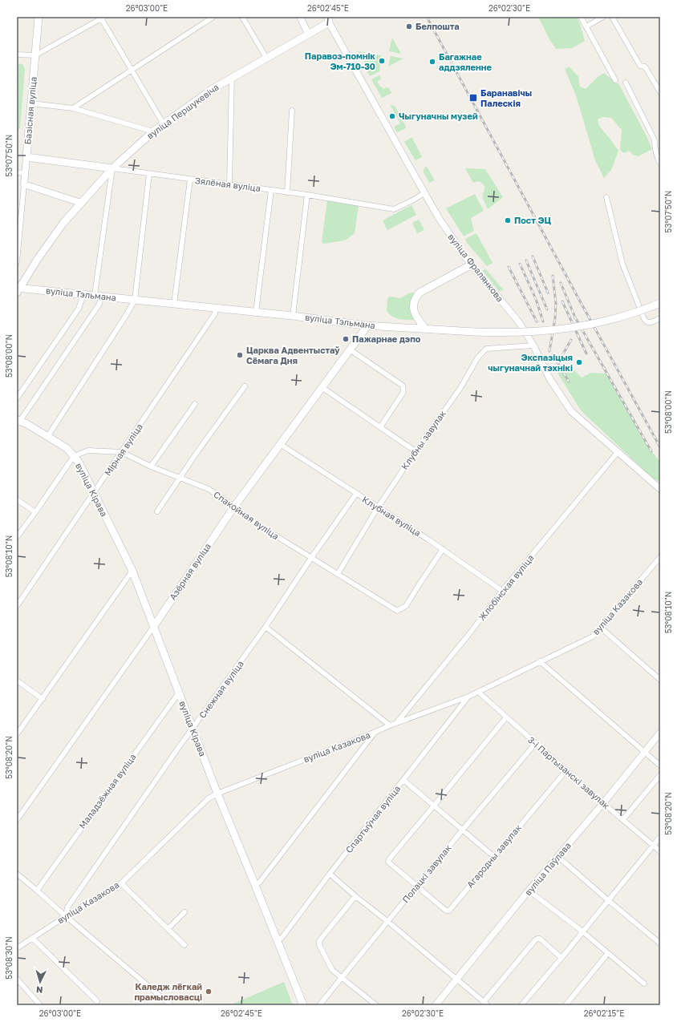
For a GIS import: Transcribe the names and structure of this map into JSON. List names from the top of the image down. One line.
{"streets":{"main road":["Базісная вуліца","вуліца Першукевіча","Зялёная вуліца","вуліца Тэльмана","вуліца Кірава","Азёрная вуліца"],"street":["вуліца Фралянкова","Клубны завулак","Мірная вуліца","Спакойная вуліца","Клубная вуліца","Жлобінская вуліца","вуліца Казакова","Снежная вуліца","3-і Партызанскі завулак","Маладзёжная вуліца","Спартыўная вуліца","Агародны завулак","вуліца Паўлава","Полацкі завулак"]},"crossings":[["Базісная вуліца","Зялёная вуліца"],["вуліца Першукевіча","Зялёная вуліца"],["вуліца Першукевіча","вуліца Фралянкова"],["вуліца Першукевіча","вуліца Тэльмана"],["Зялёная вуліца","вуліца Фралянкова"],["вуліца Фралянкова","Клубны завулак"],["вуліца Фралянкова","Жлобінская вуліца"],["вуліца Тэльмана","Мірная вуліца"],["вуліца Тэльмана","Азёрная вуліца"],["Клубны завулак","Спакойная вуліца"],["Клубны завулак","Клубная вуліца"],["Мірная вуліца","вуліца Кірава"],["Мірная вуліца","Спакойная вуліца"],["вуліца Кірава","Спакойная вуліца"],["вуліца Кірава","Азёрная вуліца"],["вуліца Кірава","вуліца Казакова"],["вуліца Кірава","Снежная вуліца"],["вуліца Кірава","Маладзёжная вуліца"],["вуліца Кірава","Спартыўная вуліца"],["Спакойная вуліца","Клубная вуліца"],["Спакойная вуліца","Азёрная вуліца"],["Спакойная вуліца","Снежная вуліца"],["Клубная вуліца","Азёрная вуліца"],["Клубная вуліца","Жлобінская вуліца"],["Клубная вуліца","Снежная вуліца"],["Жлобінская вуліца","вуліца Казакова"],["вуліца Казакова","Снежная вуліца"],["вуліца Казакова","3-і Партызанскі завулак"],["вуліца Казакова","Спартыўная вуліца"],["3-і Партызанскі завулак","Агародны завулак"],["3-і Партызанскі завулак","вуліца Паўлава"],["3-і Партызанскі завулак","Полацкі завулак"],["Агародны завулак","Полацкі завулак"]],"places":{"other":["Белпошта","Паравоз-помнік Эм-710-30","Багажнае аддзяленне","Чыгуначны музей","Пост ЭЦ","Пажарнае дэпо","Царква Адвентыстаў Сёмага Дня","Экспазіцыя чыгуначнай тэхнікі","Каледж лёгкай прамысловасці"],"transit":["Баранавічы Палескія"]},"north":"bottom","coordinates":["26°03'00\"E","26°02'45\"E","26°02'30\"E","53°07'50\"N","53°08'00\"N","53°08'10\"N","53°08'20\"N","53°08'30\"N","26°02'15\"E"]}
